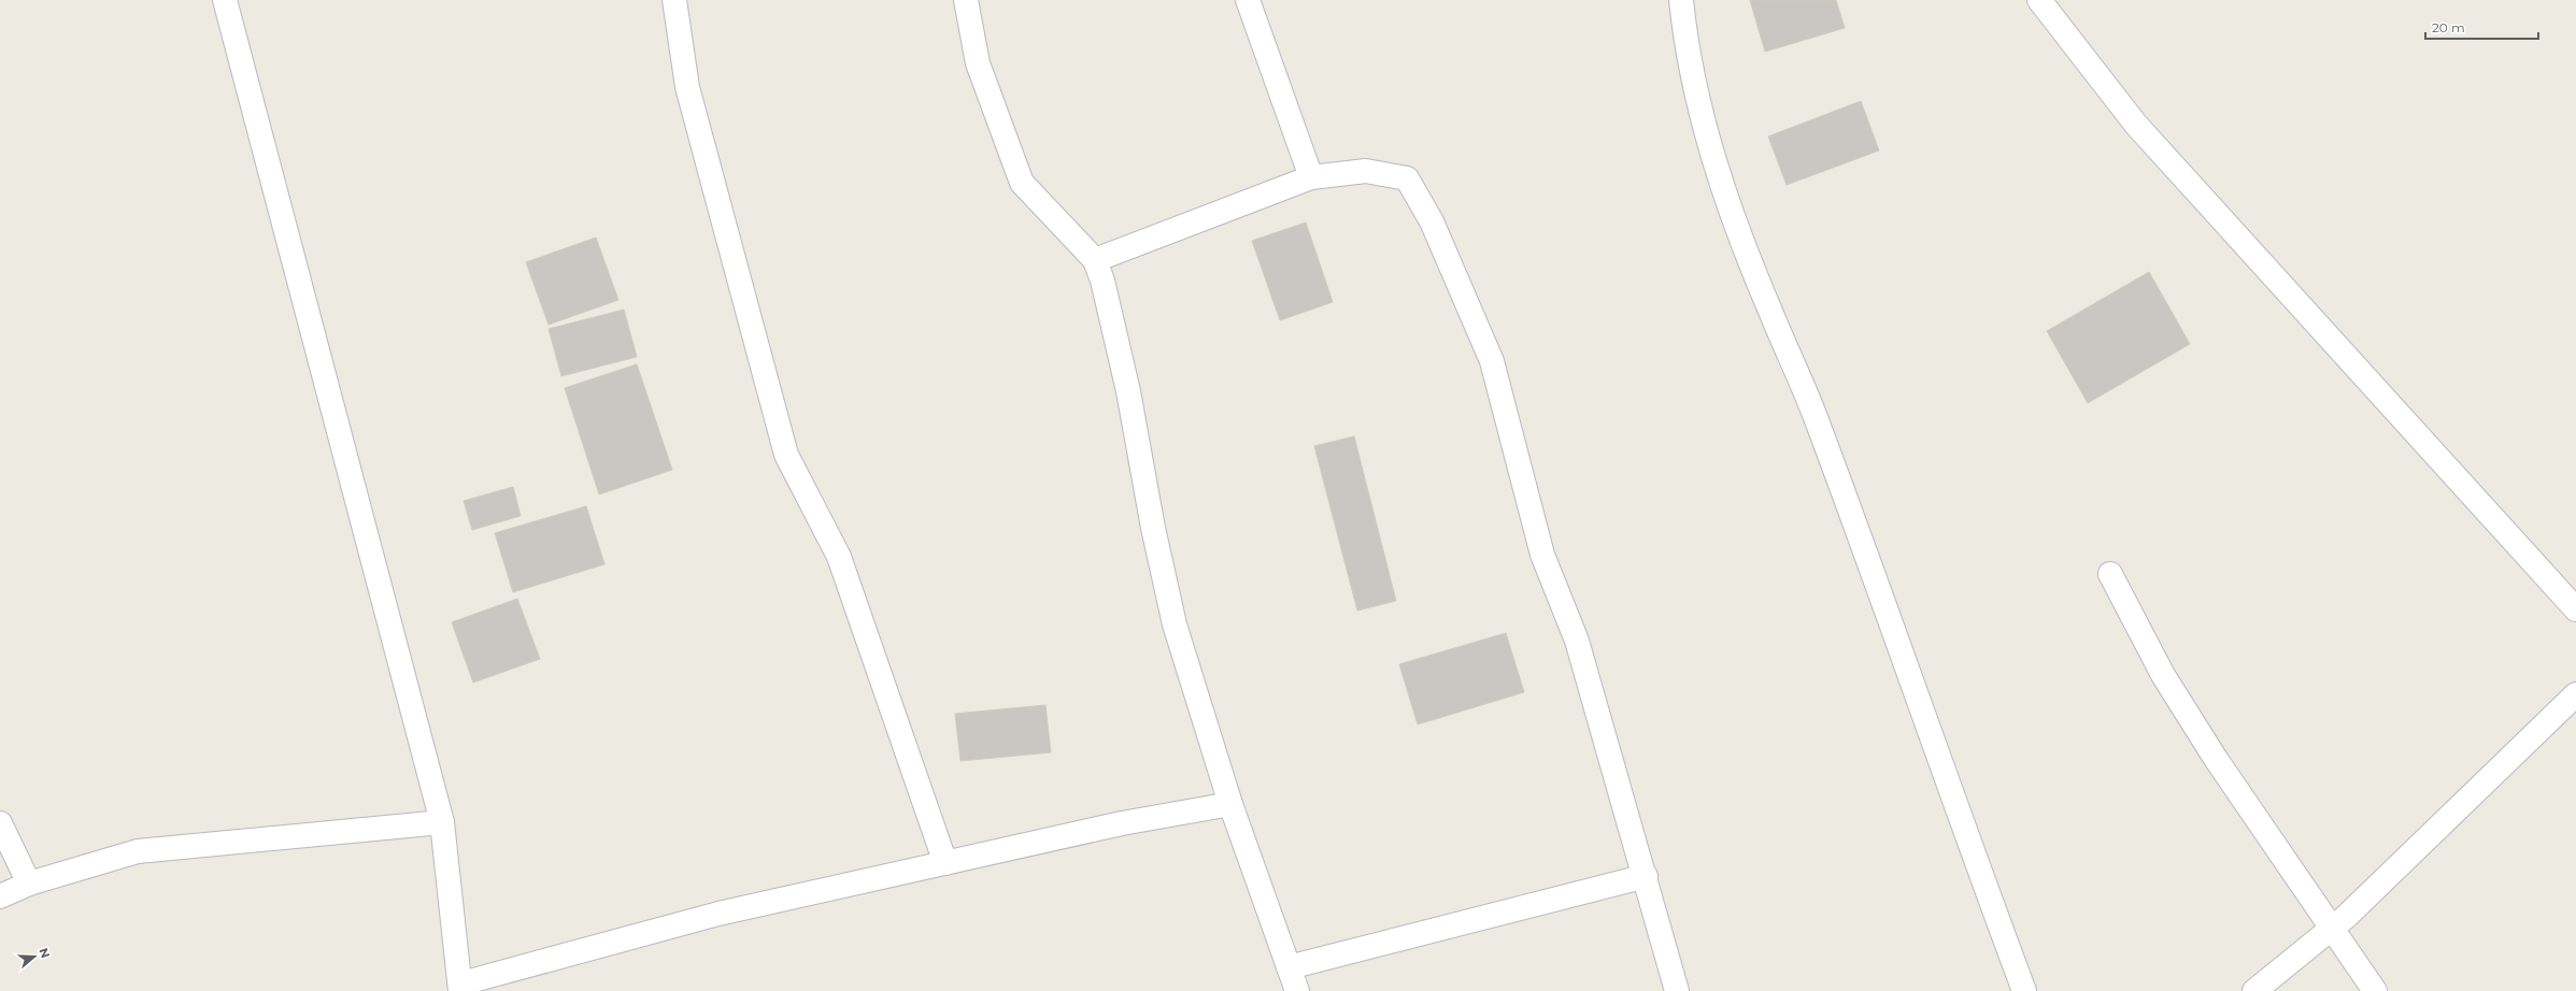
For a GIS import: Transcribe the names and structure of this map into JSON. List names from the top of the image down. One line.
{"scale_bar":"20 m","north":"right"}
